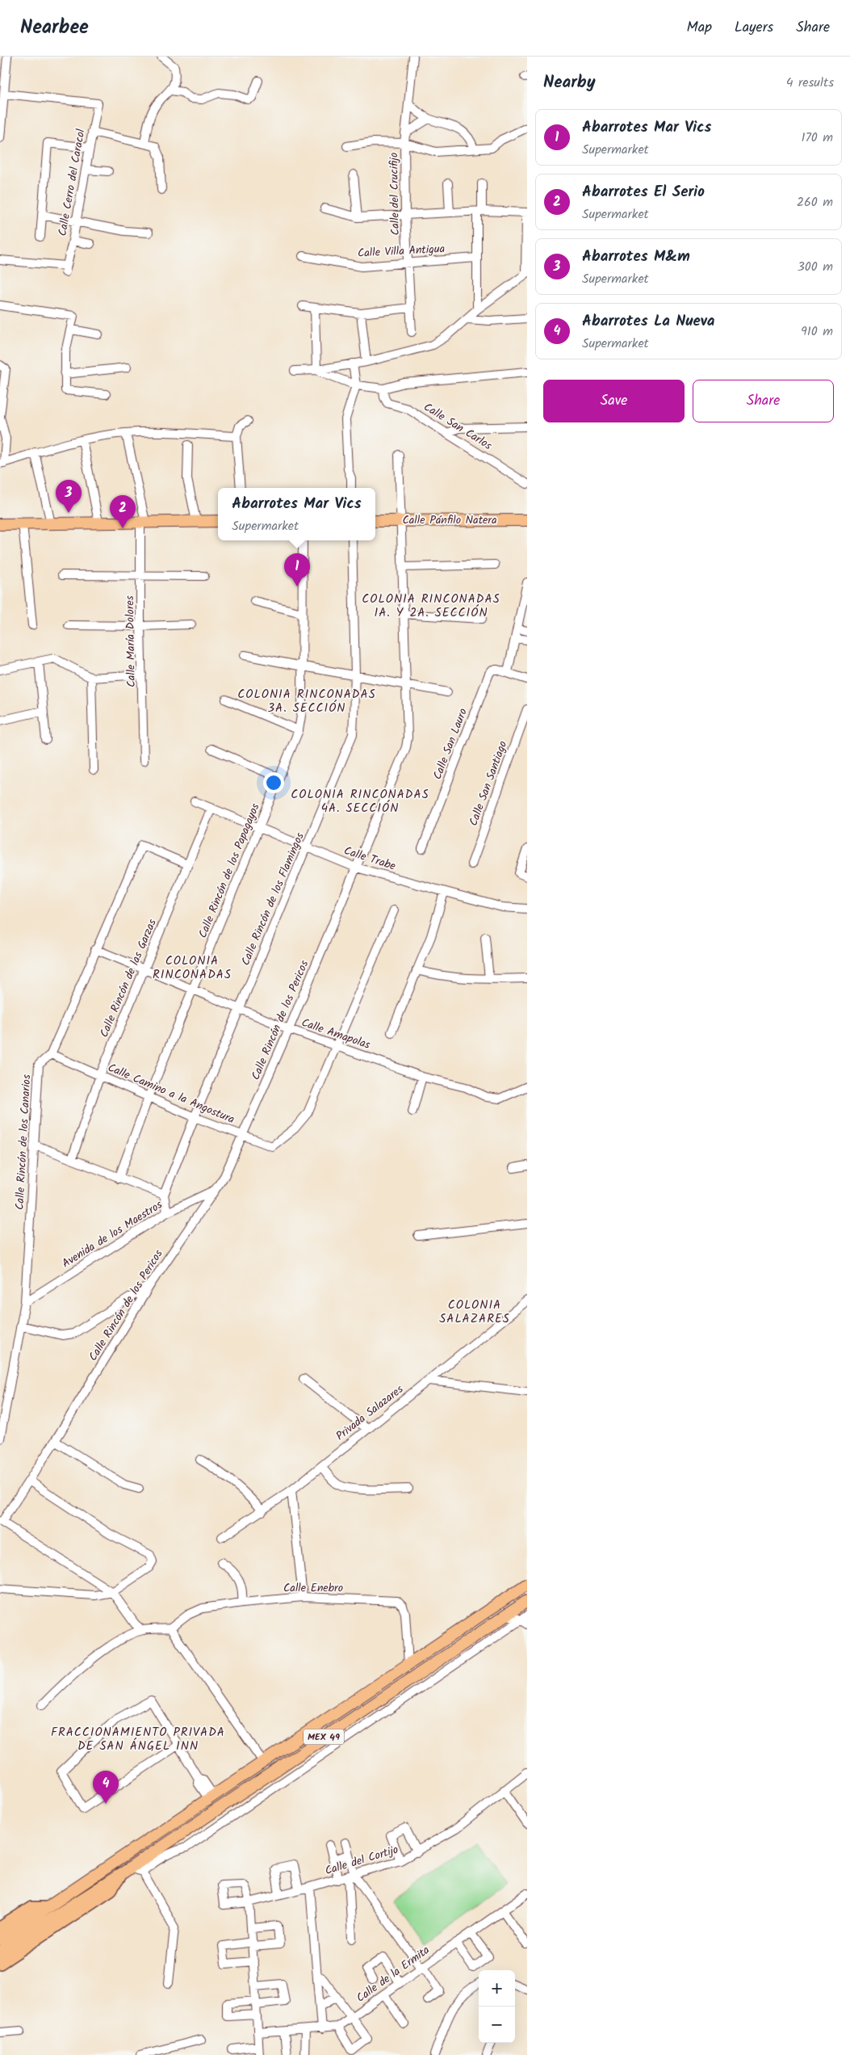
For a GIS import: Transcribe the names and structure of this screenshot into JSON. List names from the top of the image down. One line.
{"streets":{"main road":["Calle Pánfilo Natera","MEX 49"],"street":["Calle Cerro del Caracol","Calle del Crucifijo","Calle Villa Antigua","Calle San Carlos","Calle María Dolores","Calle San Lauro","Calle San Santiago","Calle Trabe","Calle Rincón de los Papagayos","Calle Rincón de los Flamingos","Calle Rincón de las Garzas","Calle Rincón de los Pericos","Calle Amapolas","Calle Camino a la Angostura","Calle Rincón de los Canarios","Avenida de los Maestros","Privada Salazares","Calle Enebro","Calle del Cortijo","Calle de la Ermita"]},"crossings":[["Calle del Crucifijo","Calle Villa Antigua"],["Calle Pánfilo Natera","Calle Rincón de los Pericos"],["Calle Trabe","Calle Rincón de los Papagayos"],["Calle Trabe","Calle Rincón de los Flamingos"],["Calle Trabe","Calle Rincón de las Garzas"],["Calle Trabe","Calle Rincón de los Pericos"],["Calle Rincón de los Papagayos","Calle Amapolas"],["Calle Rincón de los Papagayos","Calle Camino a la Angostura"],["Calle Rincón de los Flamingos","Calle Amapolas"],["Calle Rincón de los Flamingos","Calle Camino a la Angostura"],["Calle Rincón de las Garzas","Calle Amapolas"],["Calle Rincón de las Garzas","Calle Camino a la Angostura"],["Calle Rincón de las Garzas","Calle Rincón de los Canarios"],["Calle Rincón de los Pericos","Calle Amapolas"],["Calle Rincón de los Pericos","Calle Camino a la Angostura"],["Calle Rincón de los Pericos","Avenida de los Maestros"],["Calle Amapolas","Calle Camino a la Angostura"],["Calle Amapolas","Calle Rincón de los Canarios"],["Calle Camino a la Angostura","Calle Rincón de los Canarios"],["Calle Rincón de los Canarios","Avenida de los Maestros"],["Calle Enebro","MEX 49"]],"districts":["COLONIA RINCONADAS 1A. Y 2A. SECCIÓN","COLONIA RINCONADAS 3A. SECCIÓN","COLONIA RINCONADAS 4A. SECCIÓN","COLONIA RINCONADAS","COLONIA SALAZARES","FRACCIONAMIENTO PRIVADA DE SAN ÁNGEL INN"],"page":{"header":"Nearbee","nav":["Map","Layers","Share"],"heading":["Nearby","4 results"],"list":[{"mark":"1","name":"Abarrotes Mar Vics","note":"Supermarket","value":"170 m"},{"mark":"2","name":"Abarrotes El Serio","note":"Supermarket","value":"260 m"},{"mark":"3","name":"Abarrotes M&m","note":"Supermarket","value":"300 m"},{"mark":"4","name":"Abarrotes La Nueva","note":"Supermarket","value":"910 m"}],"buttons":["Save","Share"],"pins":["3","2","1","4"],"popup":["Abarrotes Mar Vics","Supermarket"],"map_buttons":["+","−"]}}
